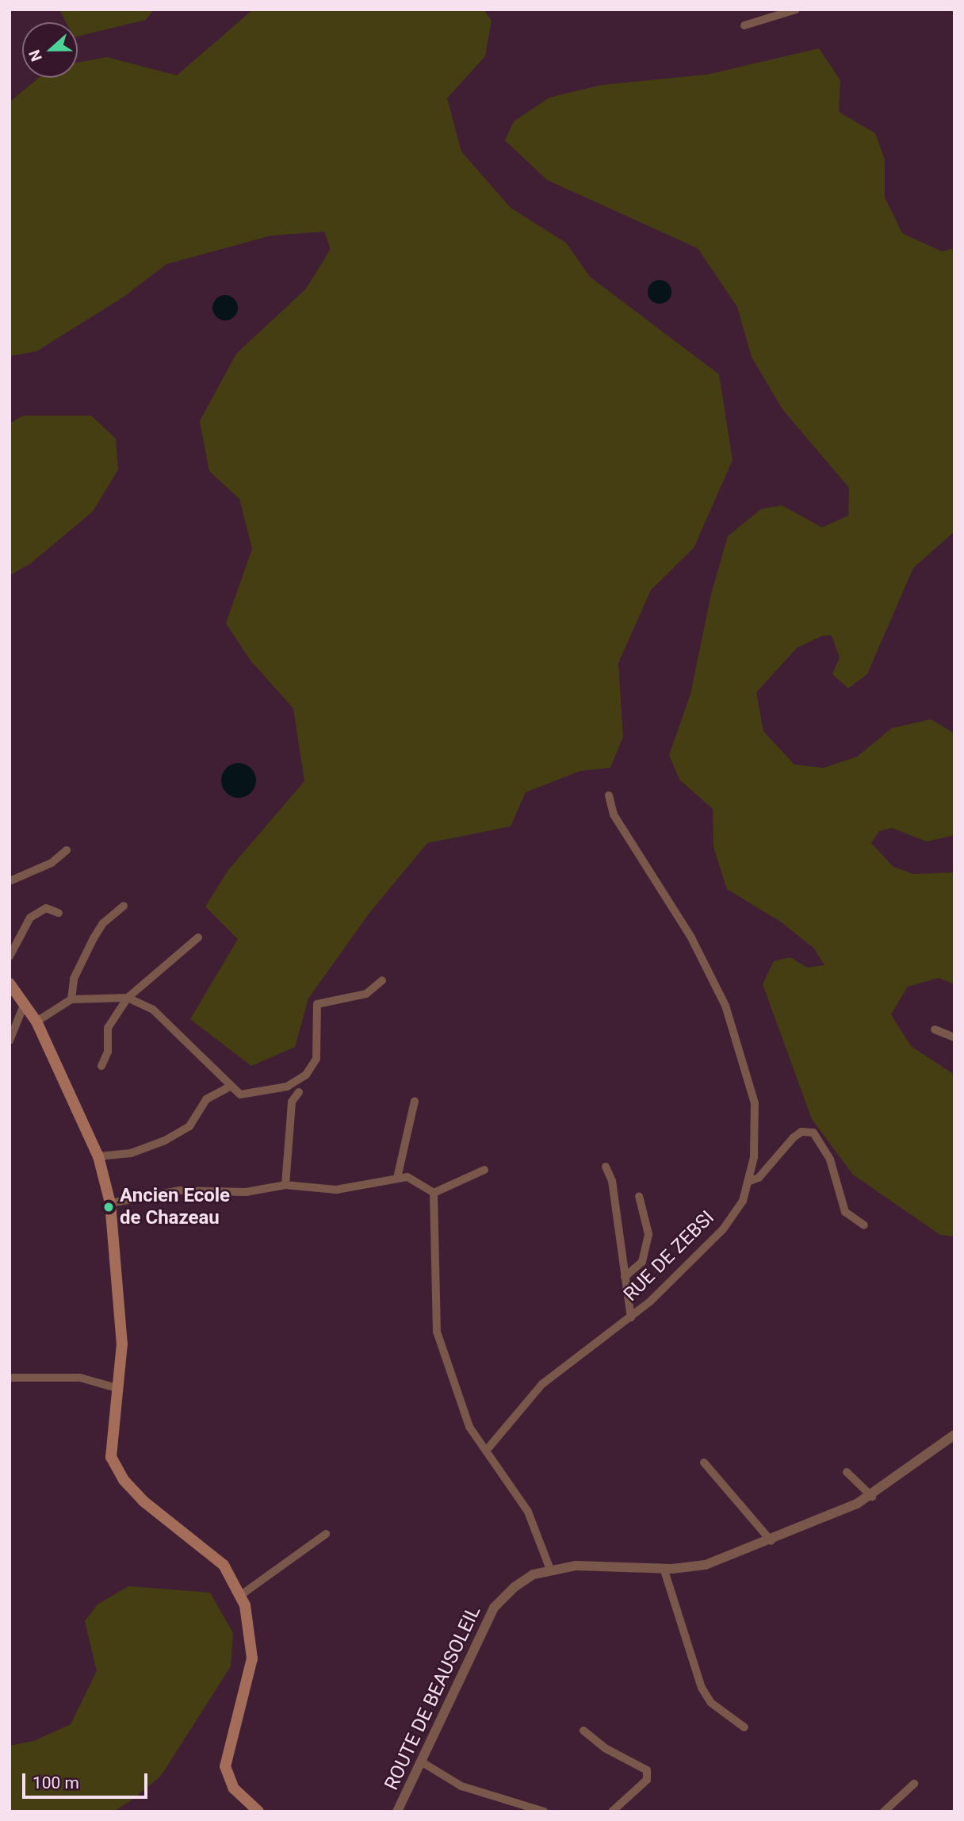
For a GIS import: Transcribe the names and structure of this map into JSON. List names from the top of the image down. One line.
{"streets":{"street":["RUE DE ZEBSI","ROUTE DE BEAUSOLEIL"]},"places":["Ancien Ecole de Chazeau"],"scale_bar":"100 m","north":"left"}
